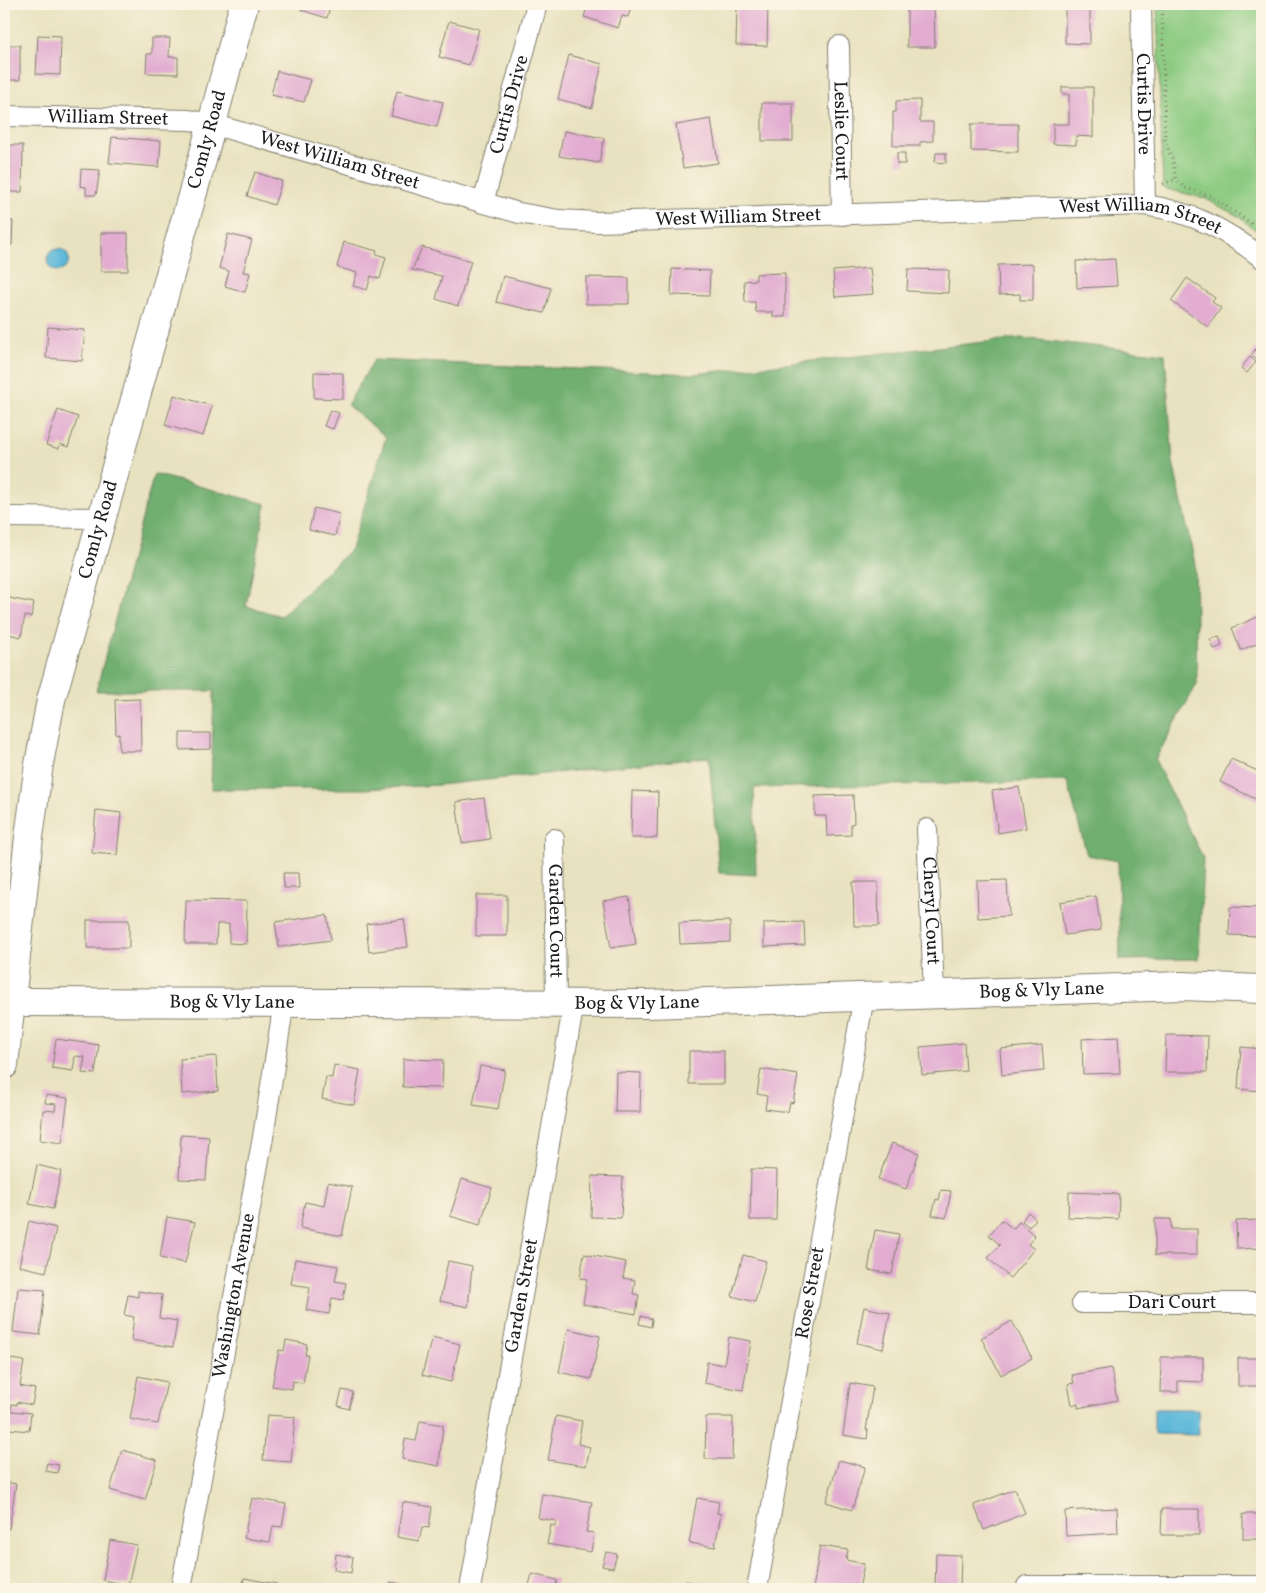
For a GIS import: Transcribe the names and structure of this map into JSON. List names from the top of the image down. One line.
{"streets":{"street":["Curtis Drive","William Street","Leslie Court","Comly Road","West William Street","Cheryl Court","Garden Court","Bog & Vly Lane","Rose Street","Washington Avenue","Garden Street","Dari Court"]},"crossings":[["Curtis Drive","West William Street"],["William Street","Comly Road"],["William Street","West William Street"],["Leslie Court","West William Street"],["Comly Road","West William Street"],["Comly Road","Bog & Vly Lane"],["Cheryl Court","Bog & Vly Lane"],["Garden Court","Bog & Vly Lane"],["Garden Court","Garden Street"],["Bog & Vly Lane","Rose Street"],["Bog & Vly Lane","Washington Avenue"],["Bog & Vly Lane","Garden Street"]]}
